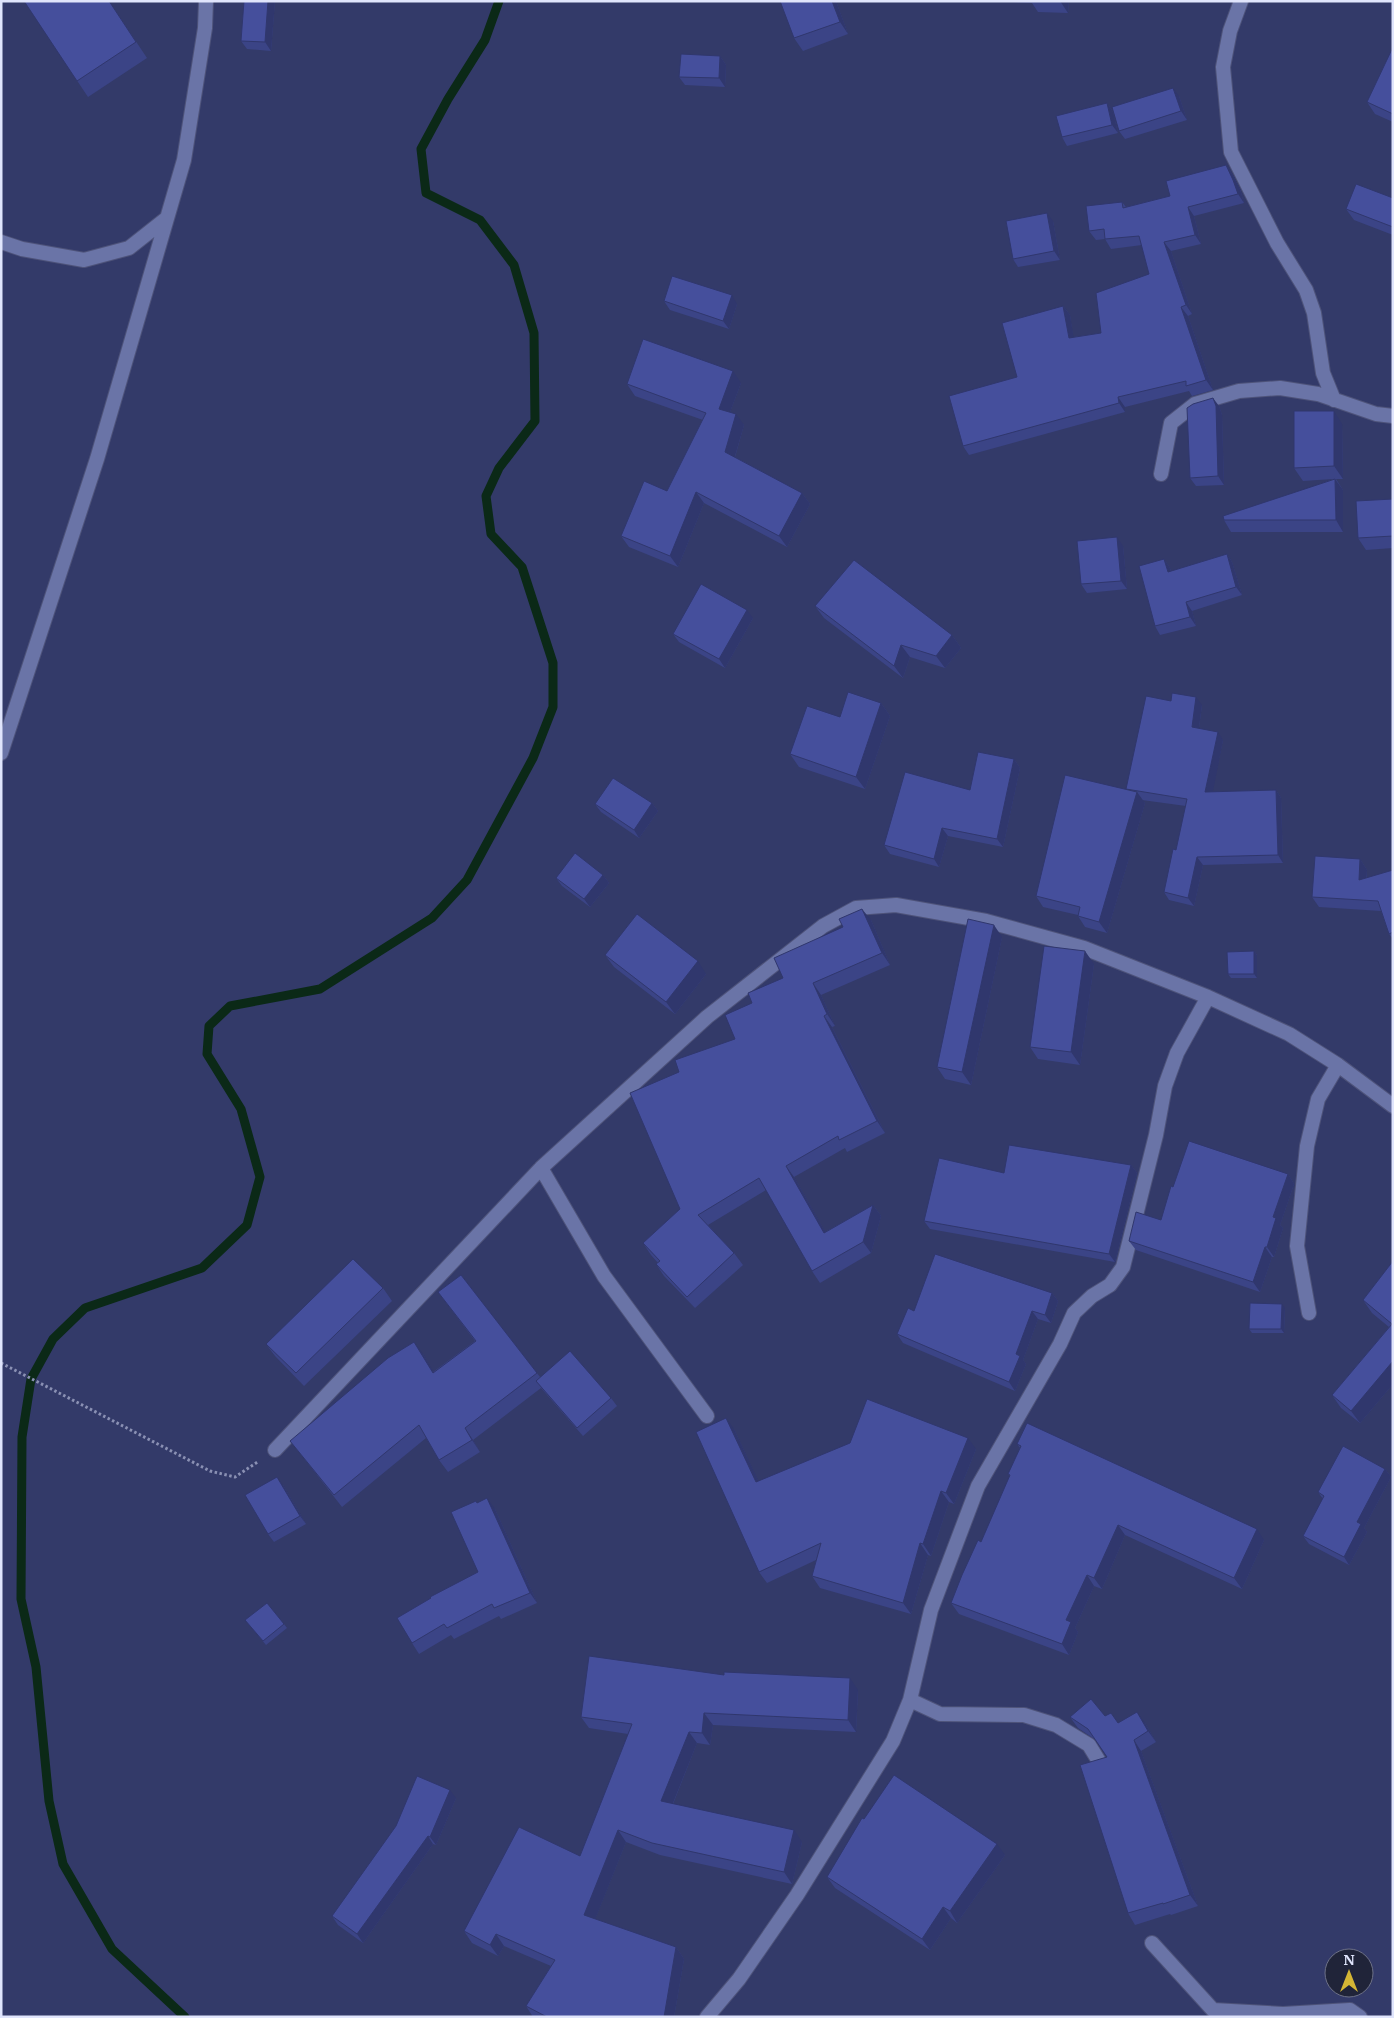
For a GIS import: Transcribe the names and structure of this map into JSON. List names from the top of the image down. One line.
{"north":"top"}
